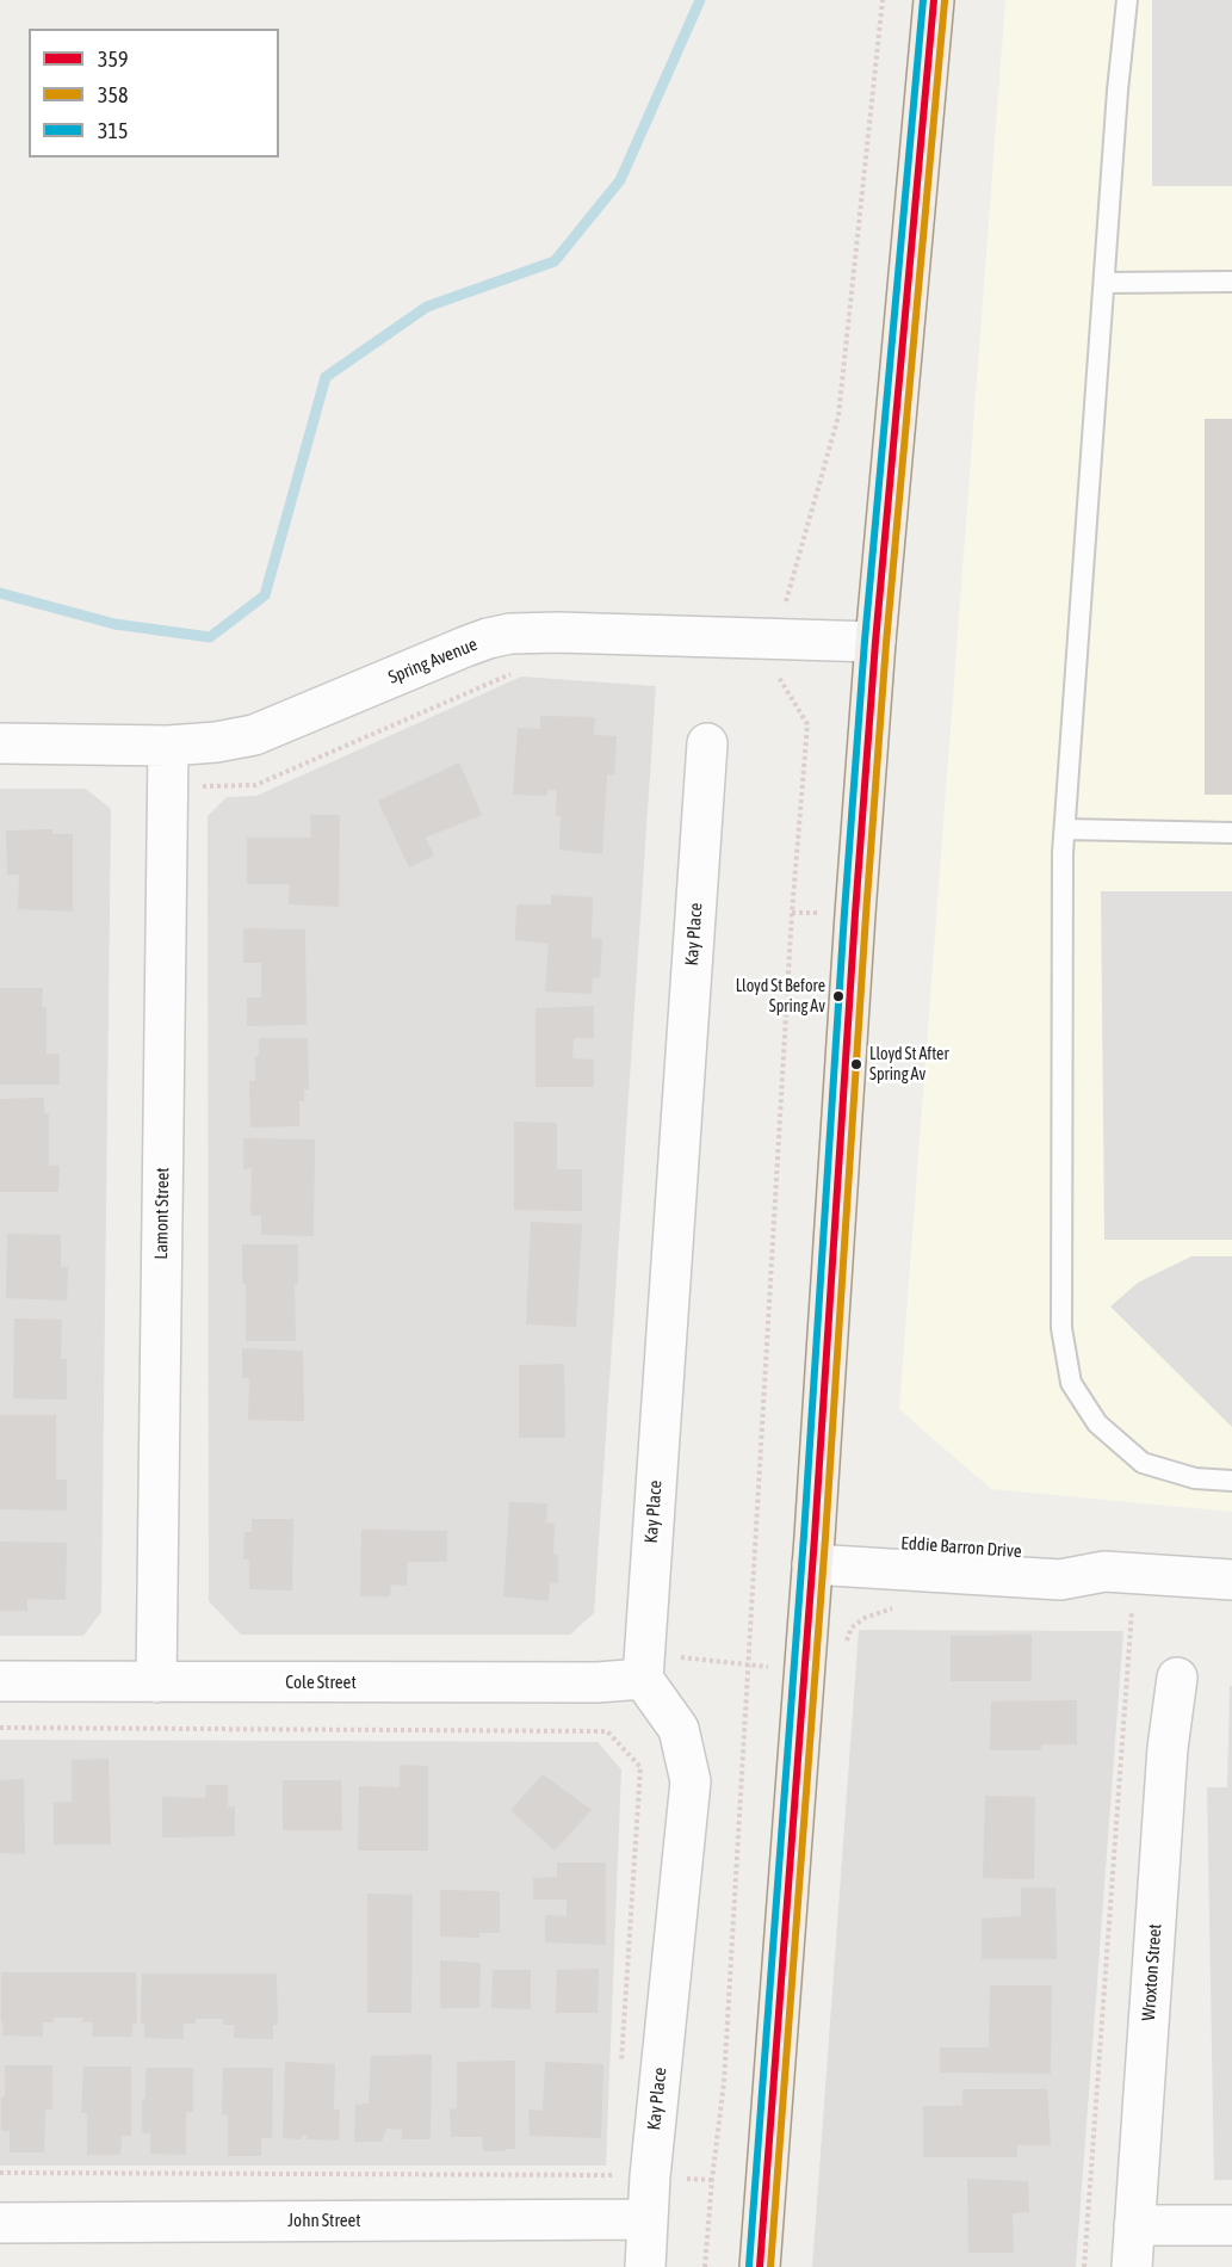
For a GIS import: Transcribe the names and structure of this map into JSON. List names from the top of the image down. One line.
{"streets":{"street":["Spring Avenue","Kay Place","Lamont Street","Eddie Barron Drive","Cole Street","Wroxton Street","John Street"]},"crossings":[["Spring Avenue","Lamont Street"],["Kay Place","Cole Street"],["Kay Place","John Street"],["Lamont Street","Cole Street"]],"places":["Lloyd St Before Spring Av","Lloyd St After Spring Av"],"lines":["transit line 359","transit line 315","transit line 358"],"legend":["359","358","315"]}
